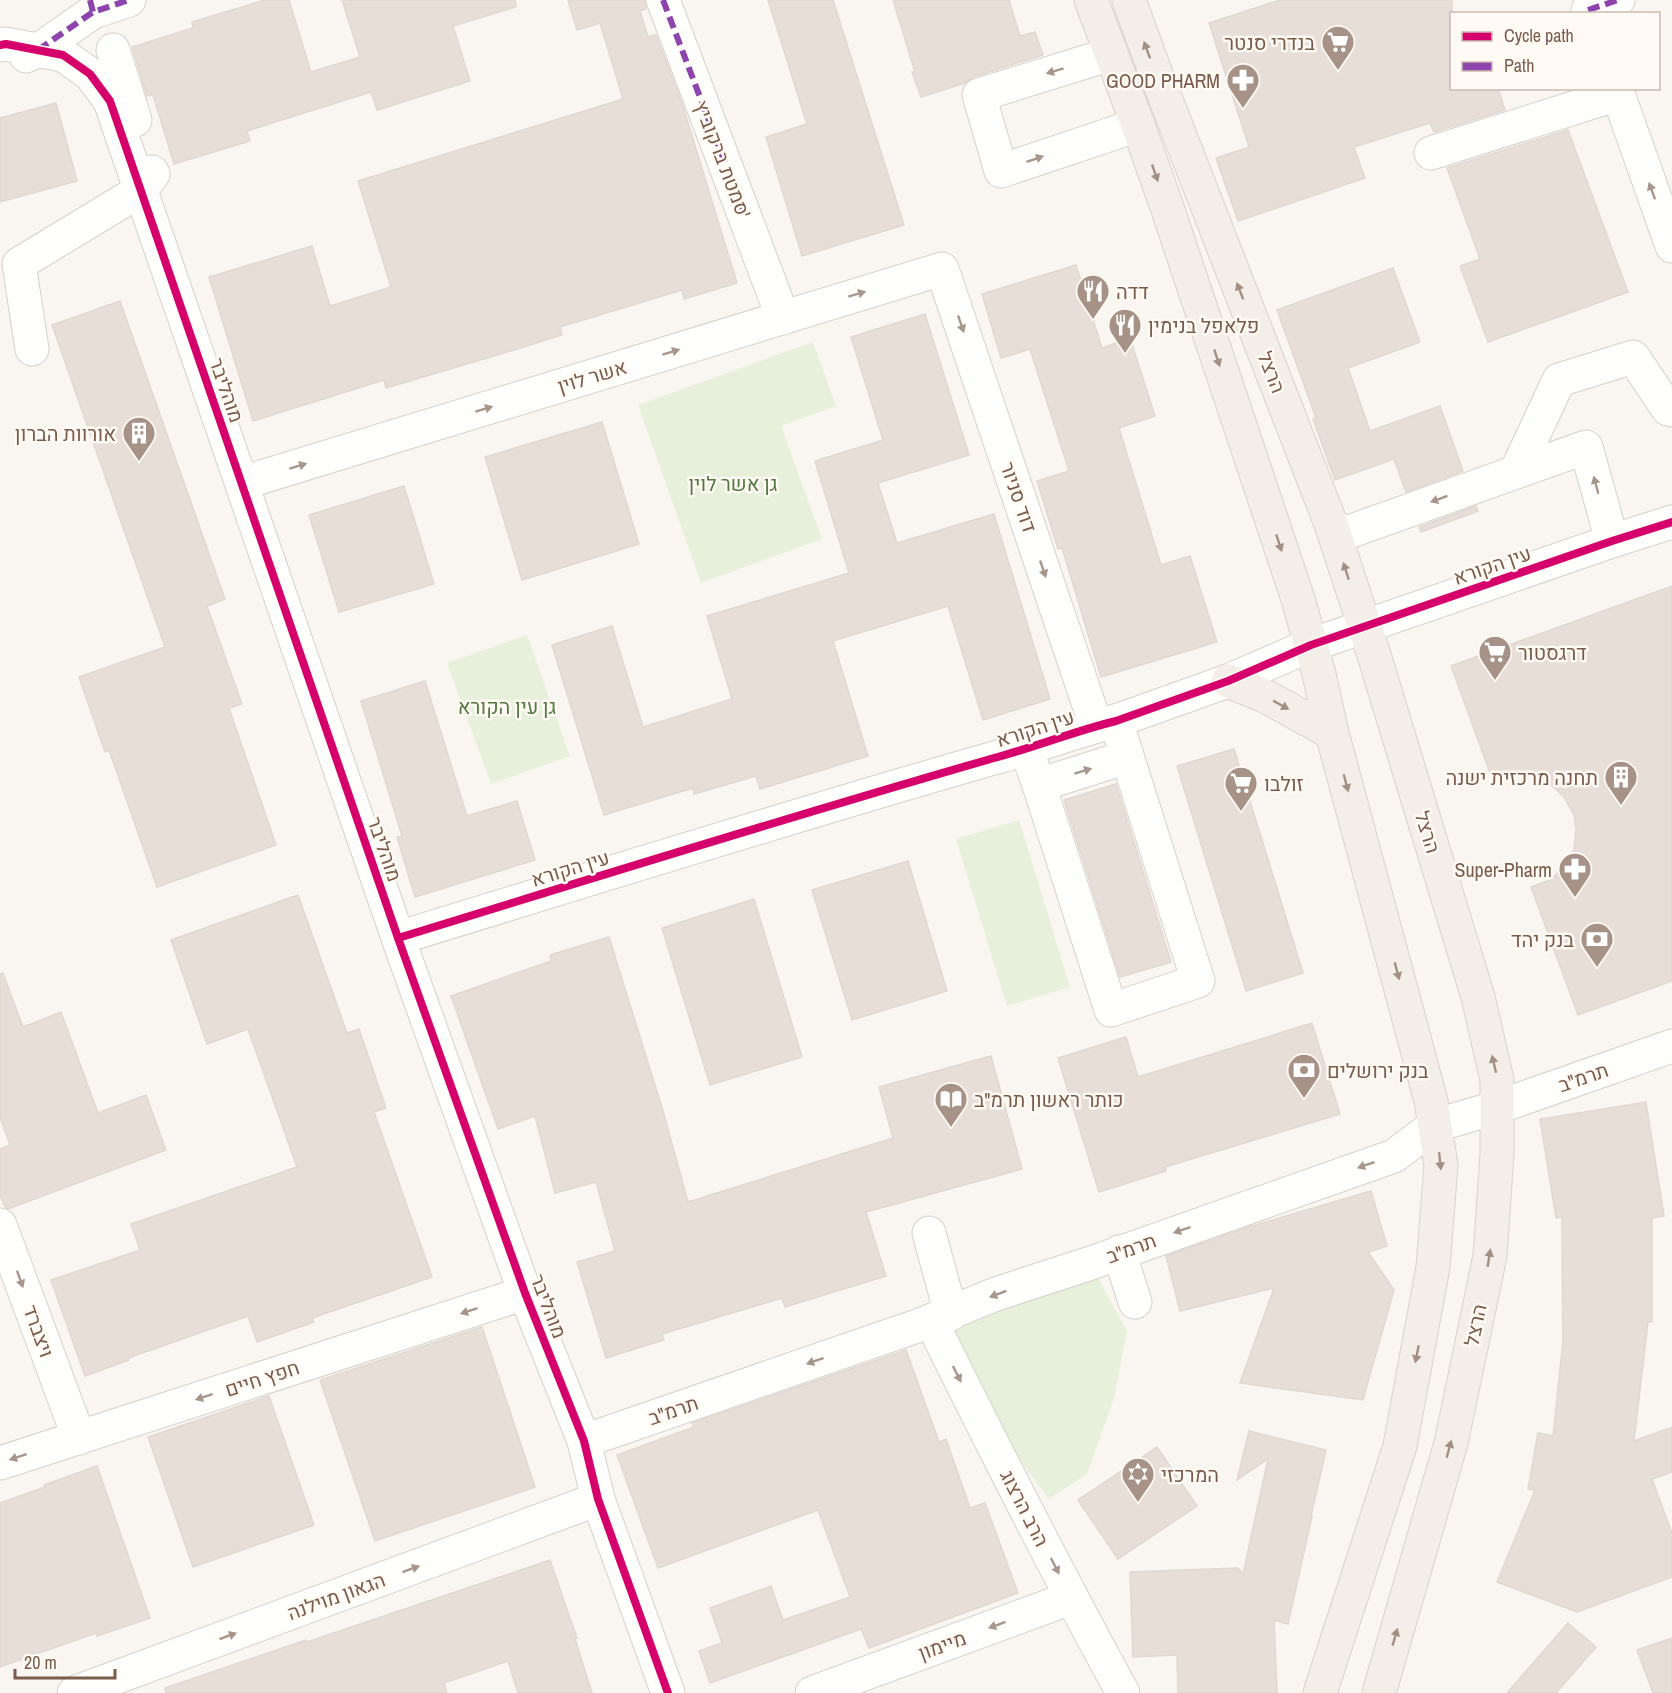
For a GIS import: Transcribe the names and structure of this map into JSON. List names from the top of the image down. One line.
{"streets":{"main road":["הרצל"],"street":["סמטת ברקוביץ'","אשר לוין","מוהליבר","דוד סניור","עין הקורא","תרמ\"ב","ויצברד","חפץ חיים","הרב הרצוג","הגאון מוילנה","מיימון"]},"crossings":[["סמטת ברקוביץ'","אשר לוין"],["הרצל","עין הקורא"],["הרצל","תרמ\"ב"],["אשר לוין","מוהליבר"],["אשר לוין","דוד סניור"],["מוהליבר","עין הקורא"],["מוהליבר","תרמ\"ב"],["מוהליבר","חפץ חיים"],["מוהליבר","הגאון מוילנה"],["דוד סניור","עין הקורא"],["תרמ\"ב","הרב הרצוג"],["ויצברד","חפץ חיים"],["הרב הרצוג","מיימון"]],"one_way":["אשר לוין","דוד סניור","תרמ\"ב","ויצברד","חפץ חיים","הרב הרצוג","הגאון מוילנה","מיימון"],"parks":["גן אשר לוין","גן עין הקורא"],"places":{"supermarket":["בנדרי סנטר","דרגסטור","זולבו"],"pharmacy":["GOOD PHARM","Super-Pharm"],"restaurant":["דדה","פלאפל בנימין"],"building":["אורוות הברון","תחנה מרכזית ישנה"],"bank":["בנק יהד","בנק ירושלים"],"library":["כותר ראשון תרמ\"ב"],"synagogue":["המרכזי"]},"legend":["Cycle path","Path"],"scale_bar":"20 m"}
